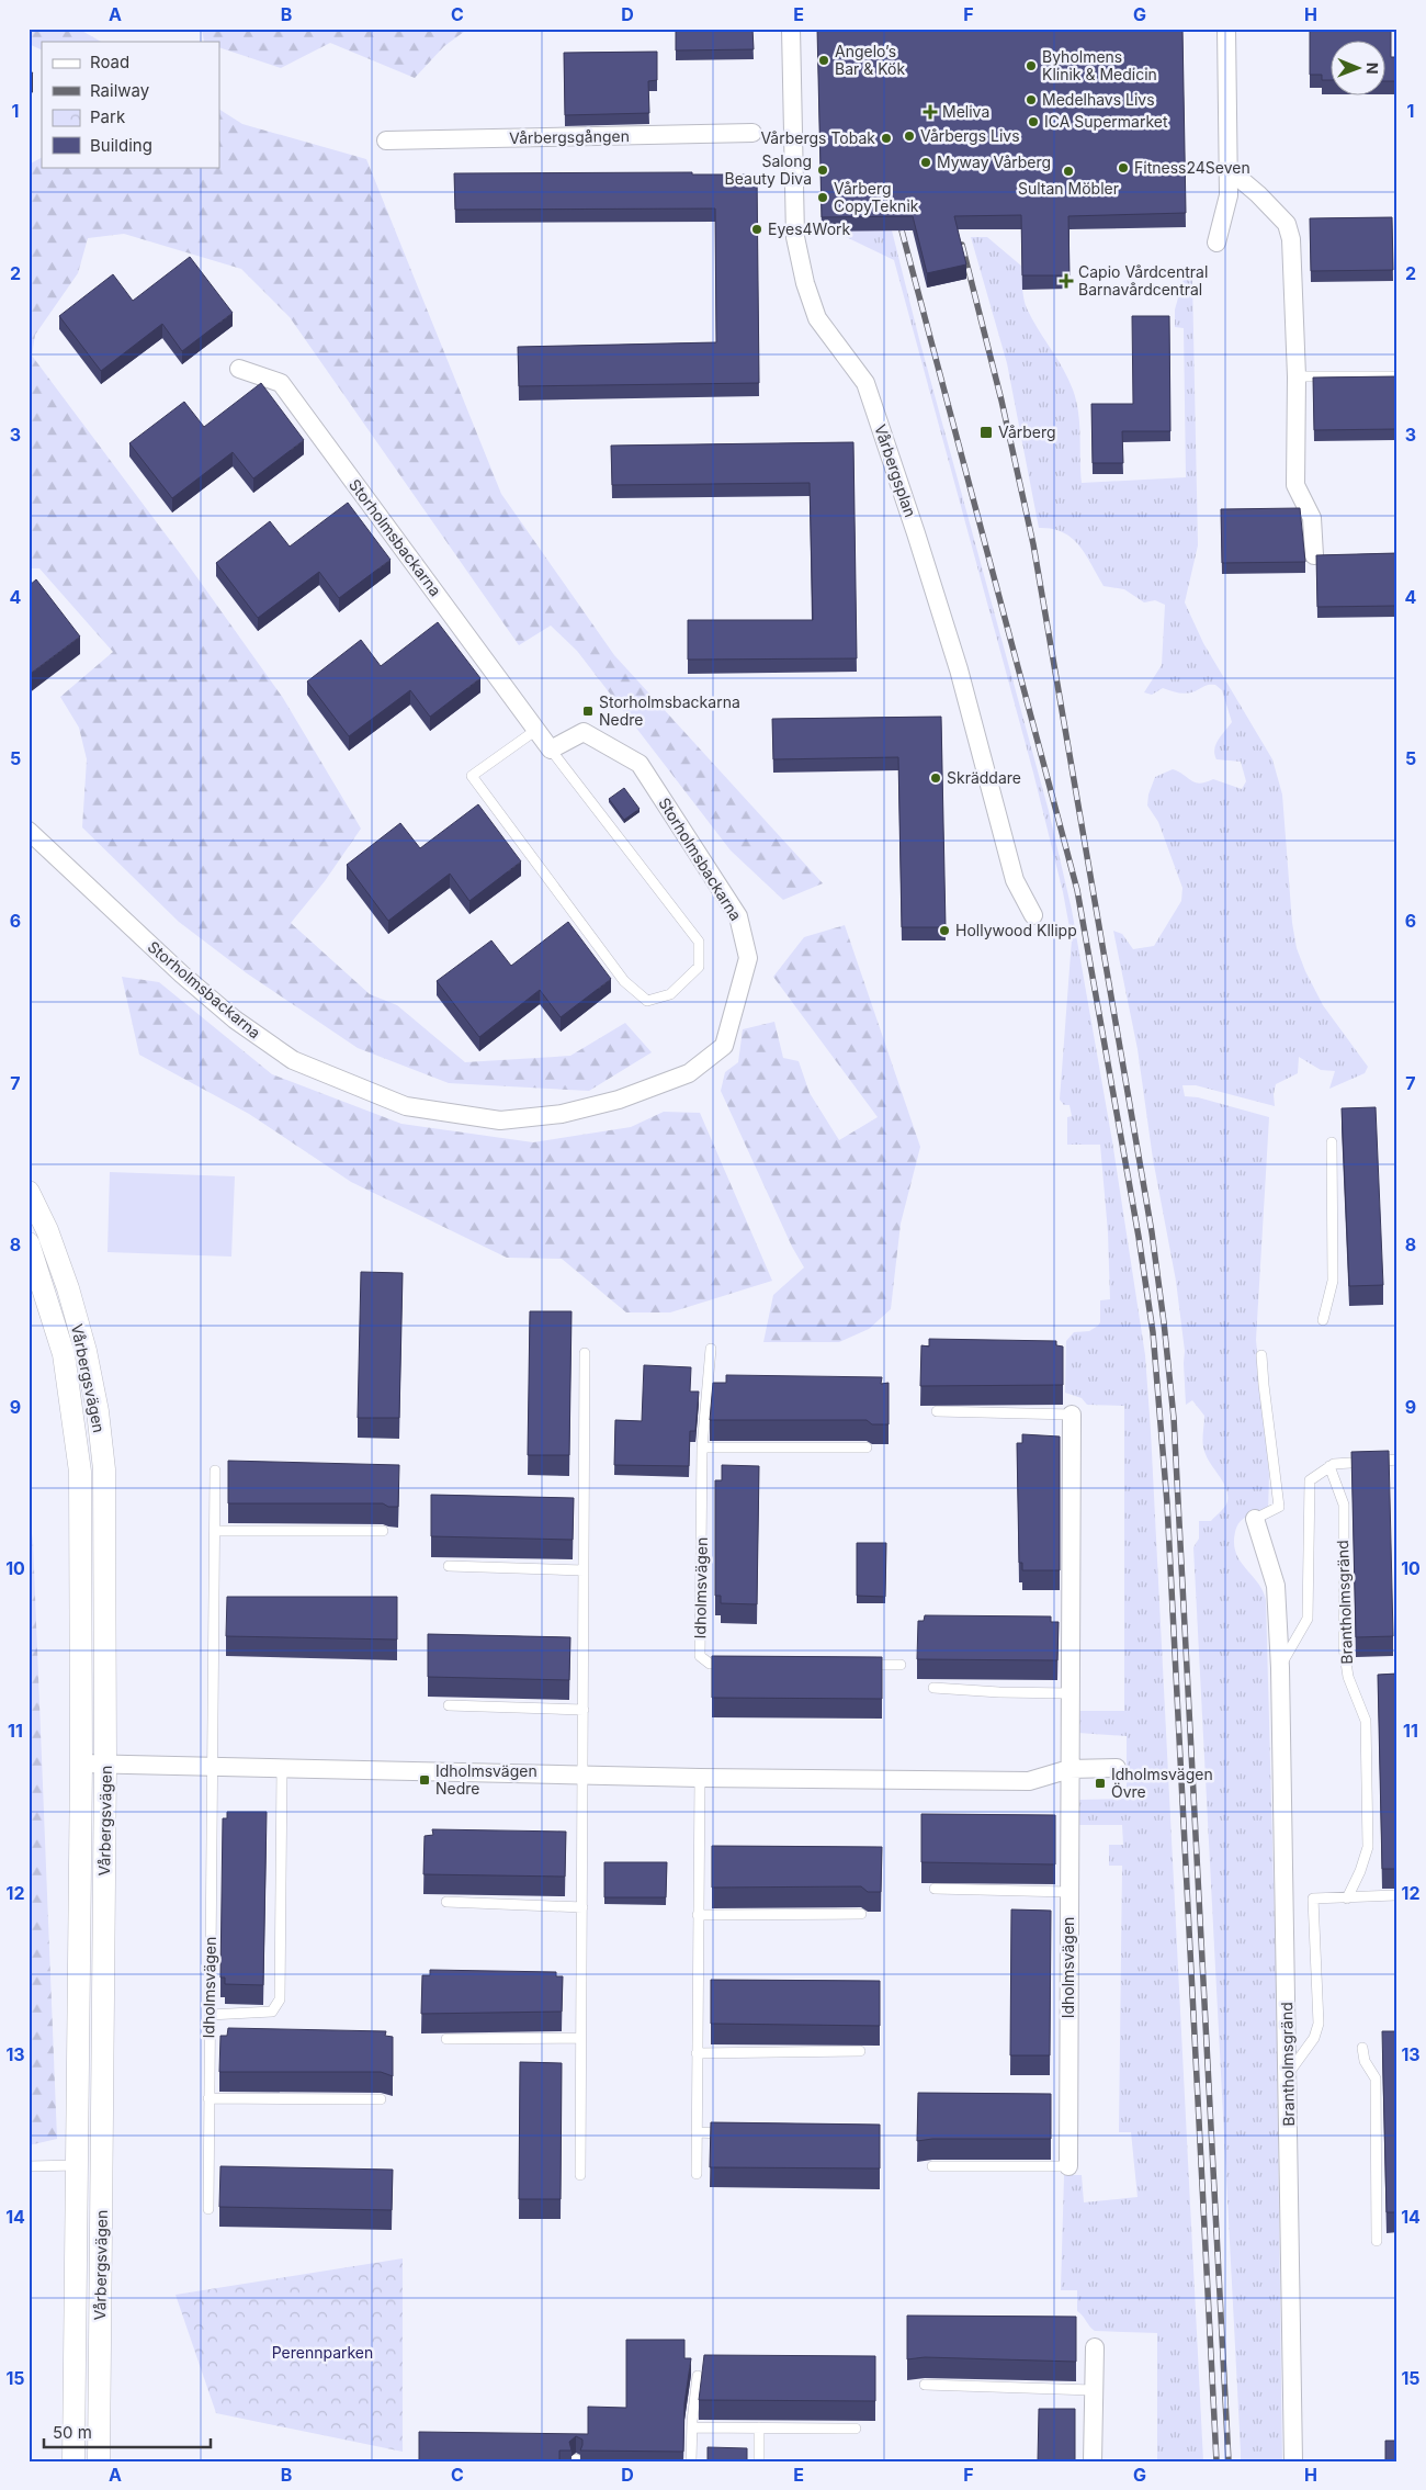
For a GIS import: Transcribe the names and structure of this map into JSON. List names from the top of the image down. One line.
{"streets":{"street":["Vårbergsgången","Vårbergsplan","Storholmsbackarna","Vårbergsvägen","Idholmsvägen","Brantholmsgränd"]},"parks":["Perennparken"],"places":{"other":["Angelo’s Bar & Kök","Byholmens Klinik & Medicin","Medelhavs Livs","ICA Supermarket","Vårbergs Livs","Vårbergs Tobak","Myway Vårberg","Fitness24Seven","Salong Beauty Diva","Sultan Möbler","Vårberg CopyTeknik","Eyes4Work","Skräddare","Hollywood Kllipp"],"health":["Meliva","Capio Vårdcentral Barnavårdcentral"],"transit":["Vårberg","Storholmsbackarna Nedre","Idholmsvägen Nedre","Idholmsvägen Övre"]},"legend":["Road","Railway","Park","Building"],"scale_bar":"50 m","north":"right","grid":{"columns":["A","B","C","D","E","F","G","H"],"rows":["1","2","3","4","5","6","7","8","9","10","11","12","13","14","15"]}}
